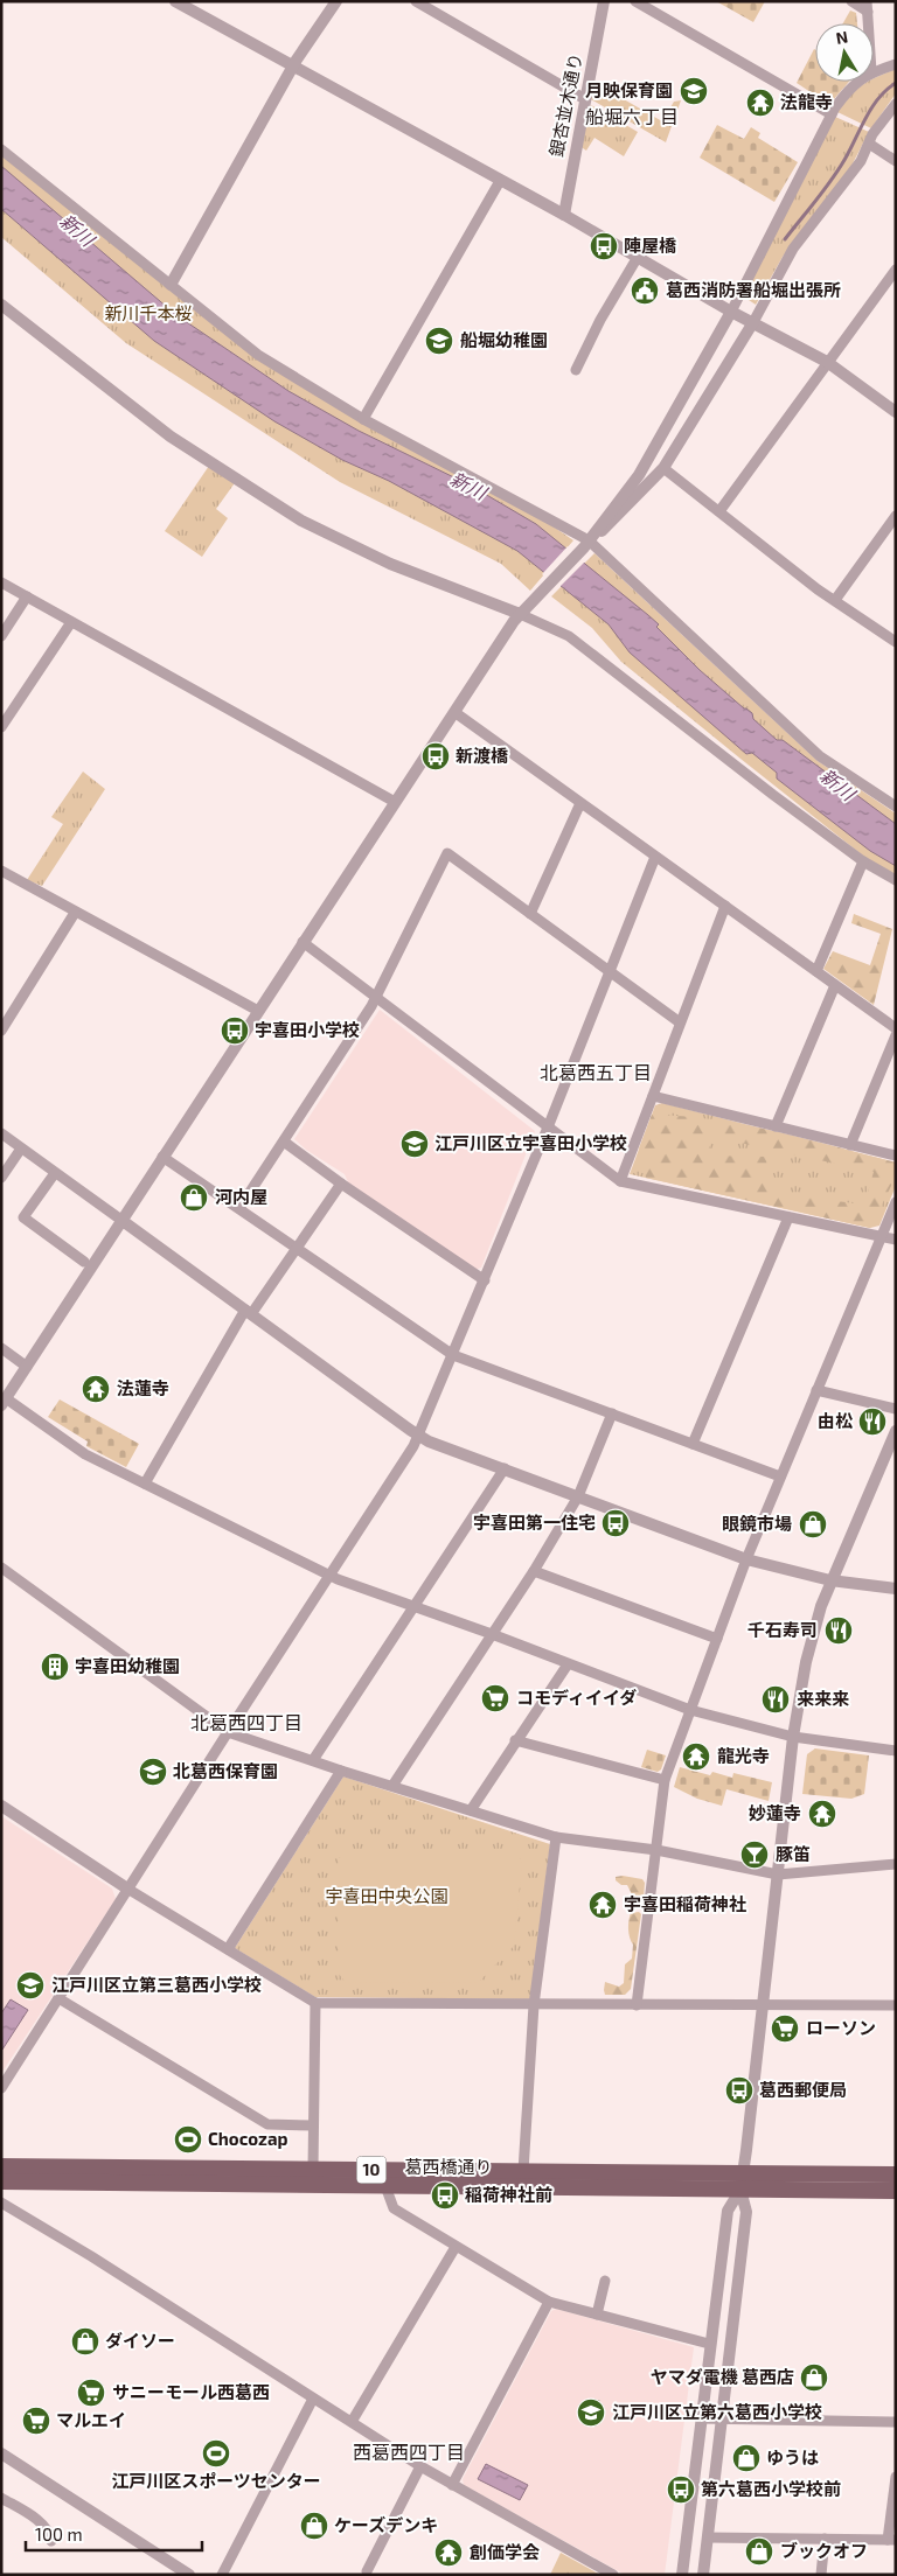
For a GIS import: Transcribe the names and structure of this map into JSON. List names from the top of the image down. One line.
{"streets":{"main road":["葛西橋通り","10"],"street":["銀杏並木通り"]},"districts":["船堀六丁目","北葛西五丁目","北葛西四丁目","西葛西四丁目"],"water":["新川"],"parks":["新川千本桜","宇喜田中央公園"],"places":{"school or university":["月映保育園","船堀幼稚園","江戸川区立宇喜田小学校","北葛西保育園","江戸川区立第三葛西小学校","江戸川区立第六葛西小学校"],"temple":["法龍寺","法蓮寺","龍光寺","妙蓮寺","宇喜田稲荷神社","創価学会"],"bus stop":["陣屋橋","新渡橋","宇喜田小学校","宇喜田第一住宅","葛西郵便局","稲荷神社前","第六葛西小学校前"],"public building":["葛西消防署船堀出張所"],"shop":["河内屋","眼鏡市場","ダイソー","ヤマダ電機 葛西店","ゆうは","ケーズデンキ","ブックオフ"],"restaurant":["由松","千石寿司","来来来"],"building":["宇喜田幼稚園"],"supermarket":["コモディイイダ","ローソン","サニーモール西葛西","マルエイ"],"bar":["豚笛"],"sports":["Chocozap","江戸川区スポーツセンター"]},"scale_bar":"100 m","north":"top"}
